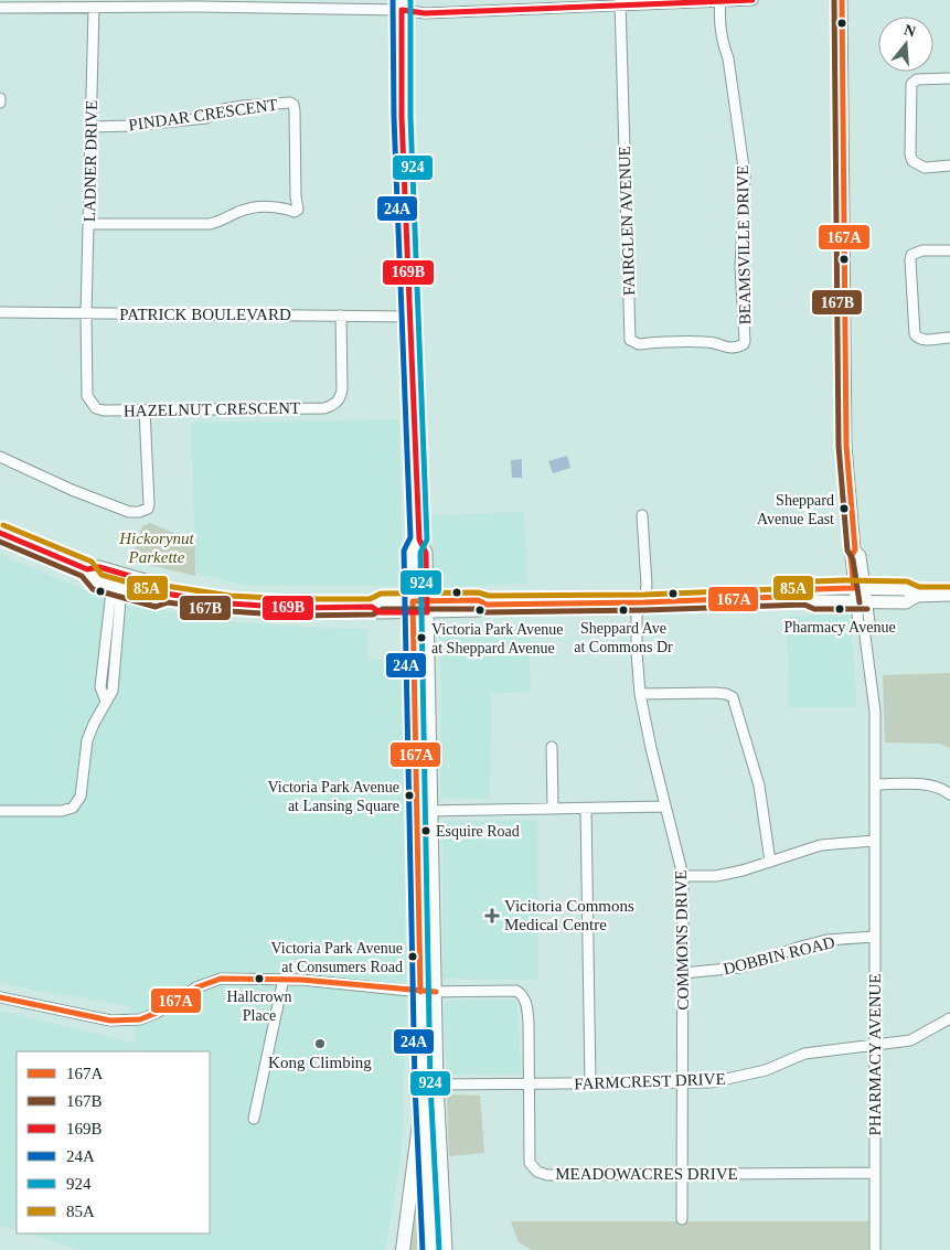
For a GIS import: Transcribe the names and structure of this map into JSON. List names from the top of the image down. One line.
{"streets":{"street":["PINDAR CRESCENT","LADNER DRIVE","FAIRGLEN AVENUE","BEAMSVILLE DRIVE","PATRICK BOULEVARD","HAZELNUT CRESCENT","COMMONS DRIVE","DOBBIN ROAD","PHARMACY AVENUE","FARMCREST DRIVE","MEADOWACRES DRIVE"]},"crossings":[["PINDAR CRESCENT","LADNER DRIVE"],["LADNER DRIVE","PATRICK BOULEVARD"],["LADNER DRIVE","HAZELNUT CRESCENT"],["FAIRGLEN AVENUE","BEAMSVILLE DRIVE"],["PATRICK BOULEVARD","HAZELNUT CRESCENT"],["COMMONS DRIVE","DOBBIN ROAD"],["COMMONS DRIVE","FARMCREST DRIVE"],["COMMONS DRIVE","MEADOWACRES DRIVE"],["DOBBIN ROAD","PHARMACY AVENUE"],["PHARMACY AVENUE","FARMCREST DRIVE"],["PHARMACY AVENUE","MEADOWACRES DRIVE"],["FARMCREST DRIVE","MEADOWACRES DRIVE"]],"parks":["Hickorynut Parkette"],"places":{"other":["Sheppard Avenue East","Pharmacy Avenue","Sheppard Ave at Commons Dr","Victoria Park Avenue at Sheppard Avenue","Victoria Park Avenue at Lansing Square","Esquire Road","Victoria Park Avenue at Consumers Road","Hallcrown Place","Kong Climbing"],"health":["Vicitoria Commons Medical Centre"]},"lines":["transit line 167A","transit line 167B","transit line 169B","transit line 24A","transit line 924","transit line 85A"],"legend":["167A","167B","169B","24A","924","85A"],"north":"top"}
